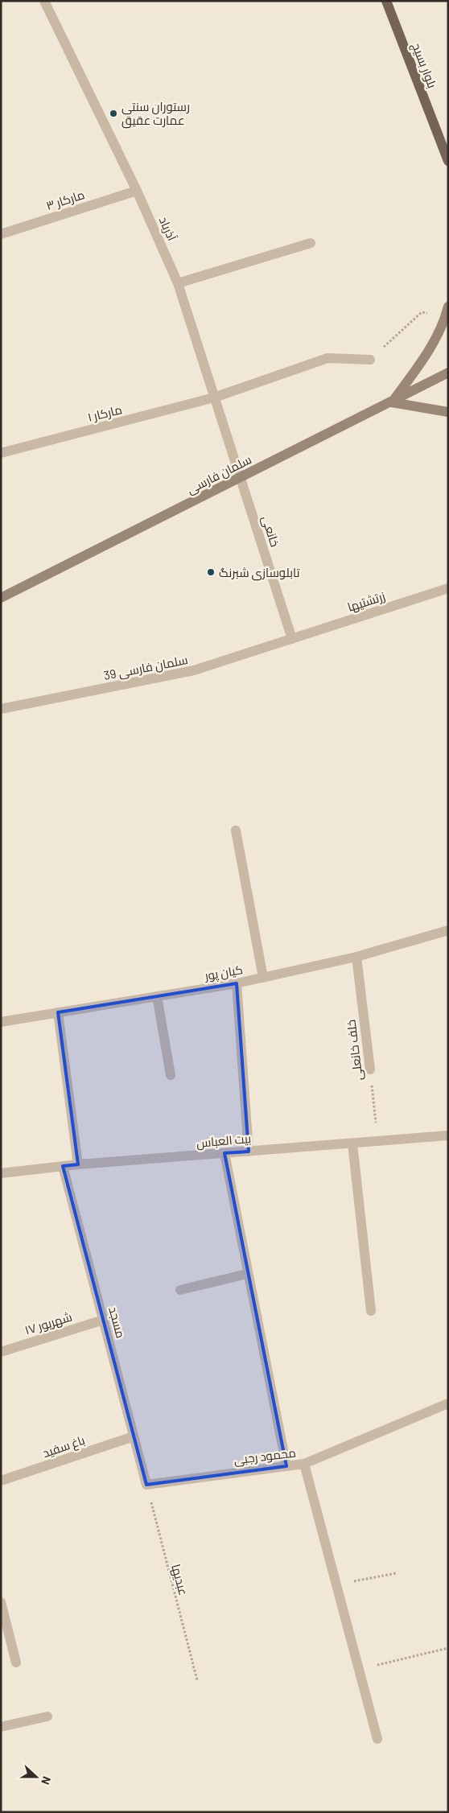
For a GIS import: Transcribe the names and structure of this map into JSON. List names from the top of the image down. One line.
{"streets":{"main road":["بلوار بسیج","سلمان فارسی"],"street":["مارکار ۳","آذرباد","مارکار ۱","خانعی","زرتشتیها","سلمان فارسی 39","کیان پور","خلف خانعلی","بیت العباس","مسجد","۱۷ شهریور","باغ سفید","محمود رجبی"],"path":["عبدیها"]},"crossings":[["مارکار ۳","آذرباد"],["آذرباد","مارکار ۱"],["آذرباد","سلمان فارسی"],["آذرباد","خانعی"],["سلمان فارسی","خانعی"],["خانعی","زرتشتیها"],["خانعی","سلمان فارسی 39"],["زرتشتیها","سلمان فارسی 39"],["کیان پور","خلف خانعلی"],["خلف خانعلی","بیت العباس"],["بیت العباس","مسجد"],["مسجد","۱۷ شهریور"],["مسجد","باغ سفید"],["مسجد","محمود رجبی"],["مسجد","عبدیها"],["محمود رجبی","عبدیها"]],"places":["رستوران سنتی عمارت عقیق","تابلوسازی شبرنگ"],"north":"right"}
